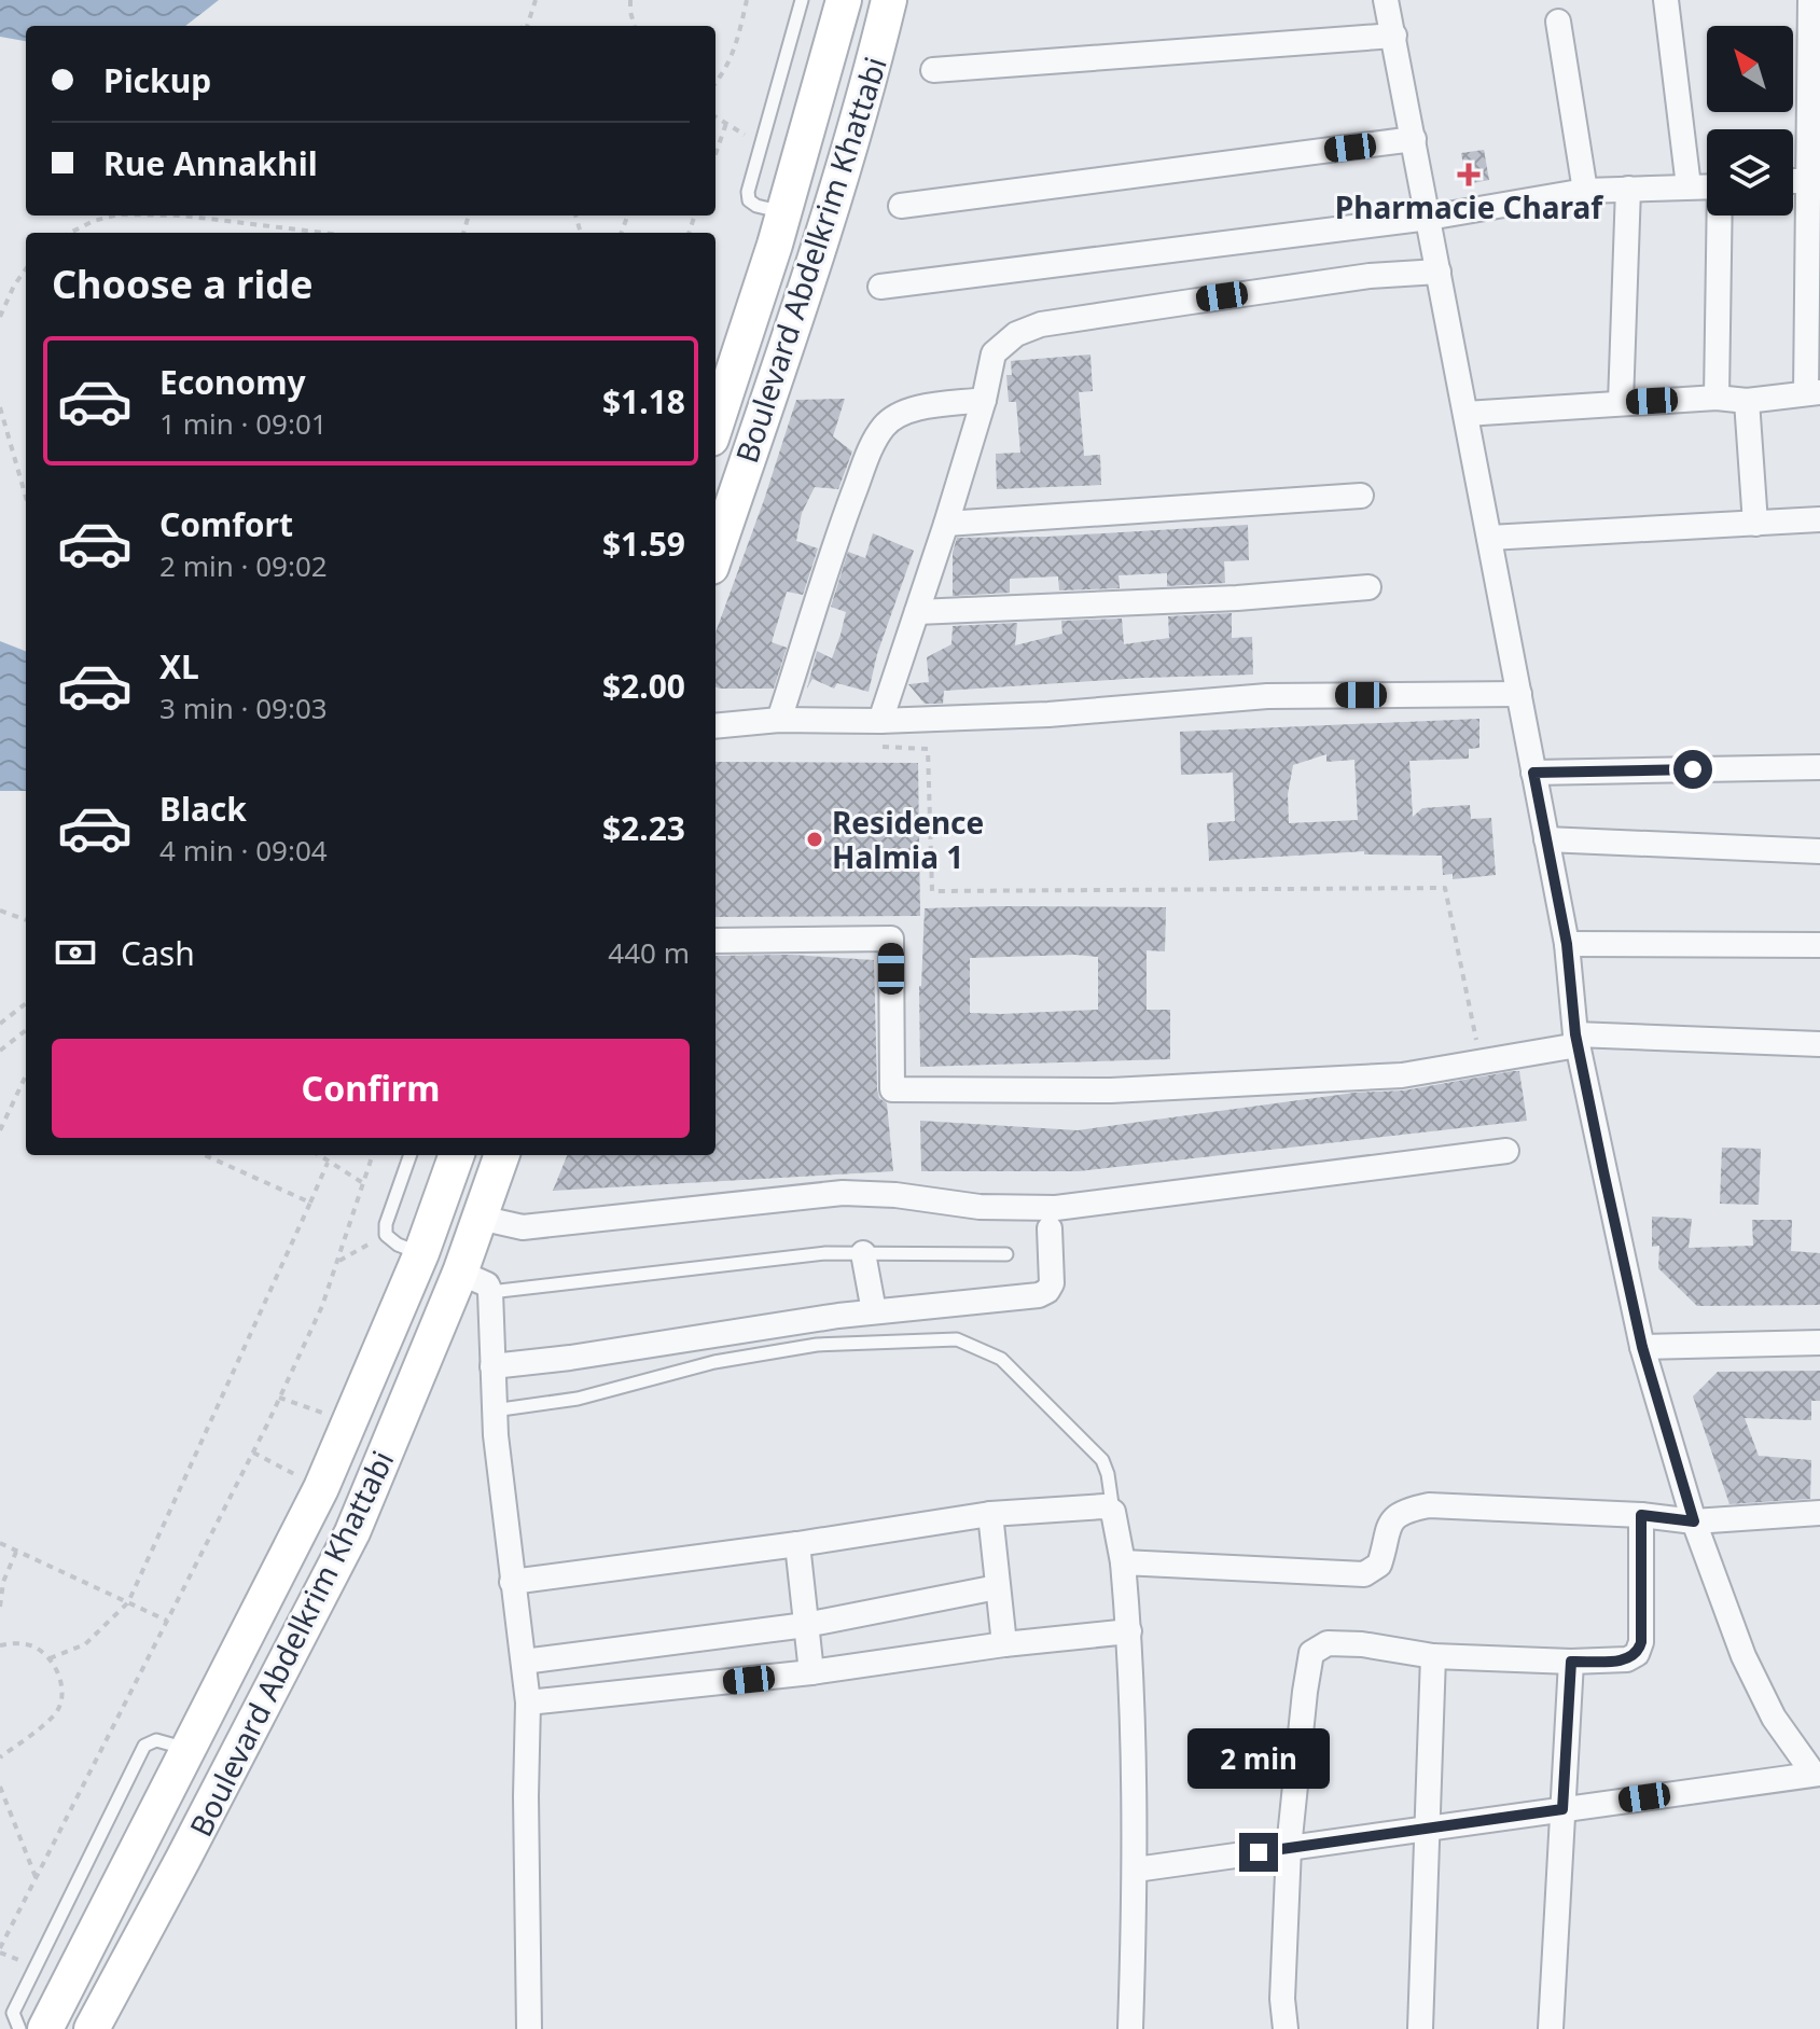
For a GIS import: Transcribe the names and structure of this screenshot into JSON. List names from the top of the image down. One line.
{"streets":{"street":["Boulevard Abdelkrim Khattabi"]},"places":{"health":["Pharmacie Charaf"],"other":["Residence Halmia 1"]},"north":"top left","page":{"banner":["Pickup","Rue Annakhil"],"heading":"Choose a ride","list":[{"name":"Economy","note":"1 min · 09:01","value":"$1.18"},{"name":"Comfort","note":"2 min · 09:02","value":"$1.59"},{"name":"XL","note":"3 min · 09:03","value":"$2.00"},{"name":"Black","note":"4 min · 09:04","value":"$2.23"}],"pay":["Cash","440 m"],"buttons":"Confirm","bubble":"2 min"}}
